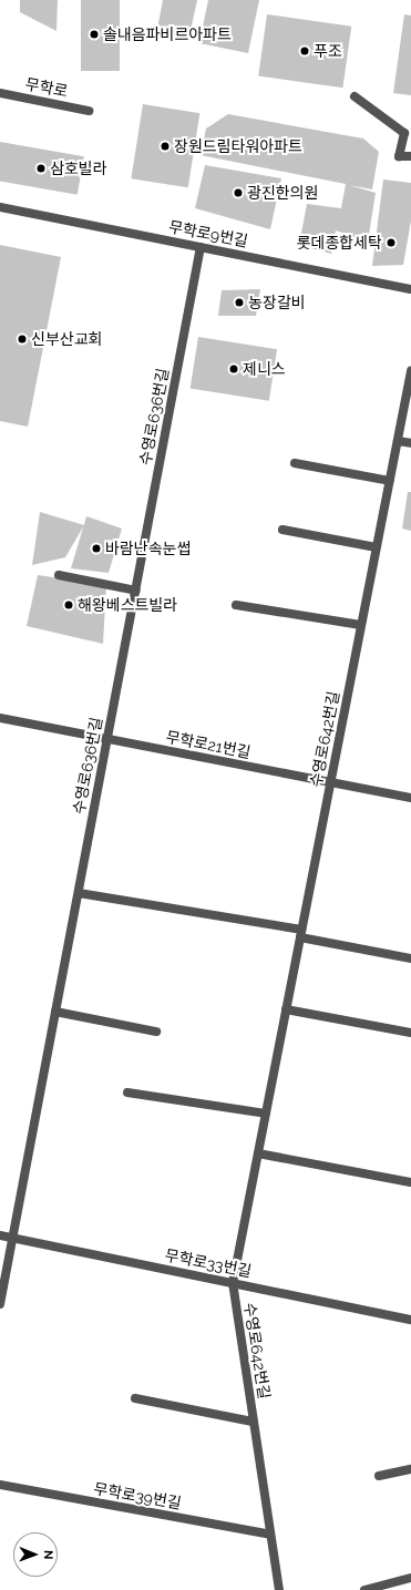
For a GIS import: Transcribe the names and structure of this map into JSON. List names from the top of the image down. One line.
{"streets":{"street":["무학로","무학로9번길","수영로636번길","수영로642번길","무학로21번길","무학로33번길","무학로39번길"]},"crossings":[["무학로9번길","수영로636번길"],["수영로636번길","무학로21번길"],["수영로636번길","무학로33번길"],["수영로642번길","무학로21번길"],["수영로642번길","무학로33번길"],["수영로642번길","무학로39번길"]],"places":["솔내음파비르아파트","푸조","장원드림타워아파트","삼호빌라","광진한의원","롯데종합세탁","농장갈비","신부산교회","제니스","바람난속눈썹","해왕베스트빌라"],"north":"right"}
